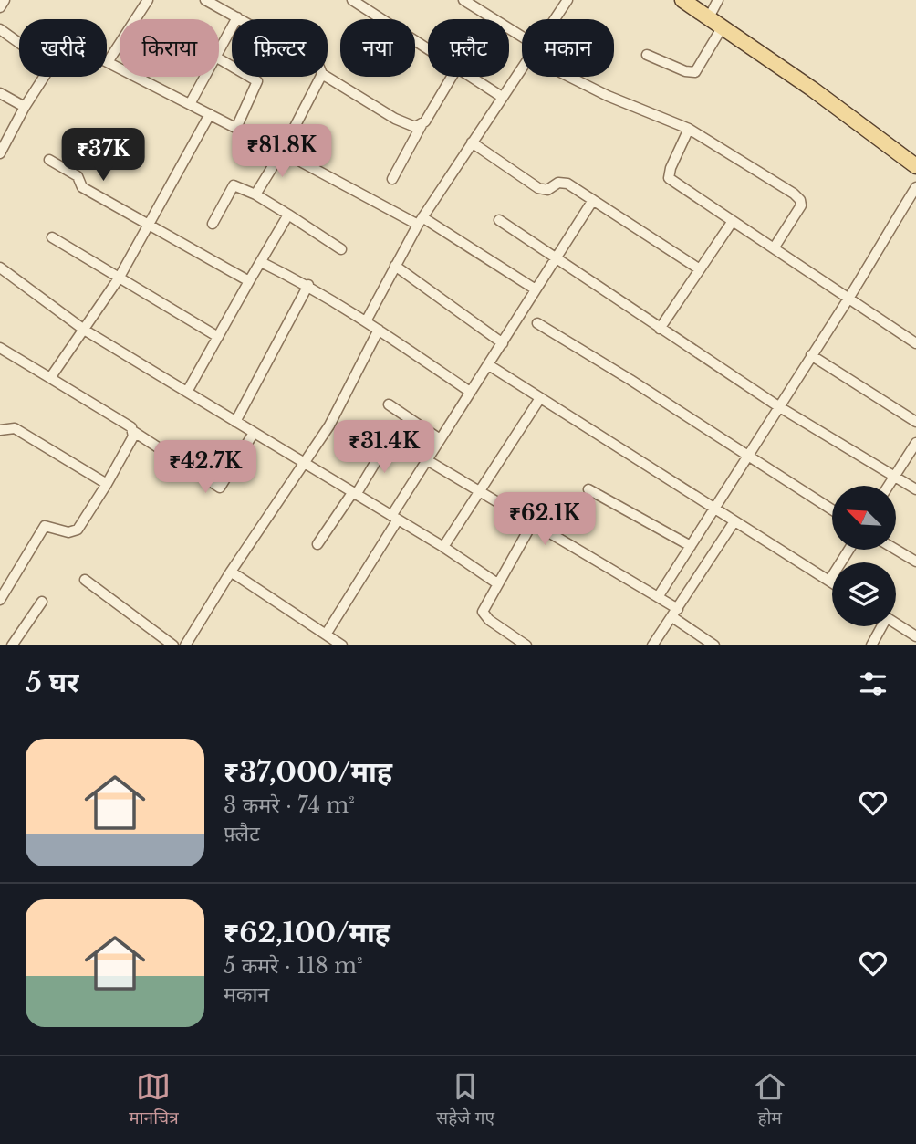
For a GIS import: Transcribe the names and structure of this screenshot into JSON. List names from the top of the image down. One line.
{"north":"top left","page":{"chip":["खरीदें","किराया","फ़िल्टर","नया","फ़्लैट","मकान"],"price":["₹81.8K","₹37K","₹31.4K","₹42.7K","₹62.1K"],"heading":"5 घर","list":[{"name":"₹37,000/माह","note":"3 कमरे · 74 m² · फ़्लैट"},{"name":"₹62,100/माह","note":"5 कमरे · 118 m² · मकान"}],"tabs":["मानचित्र","सहेजे गए","होम"]}}
